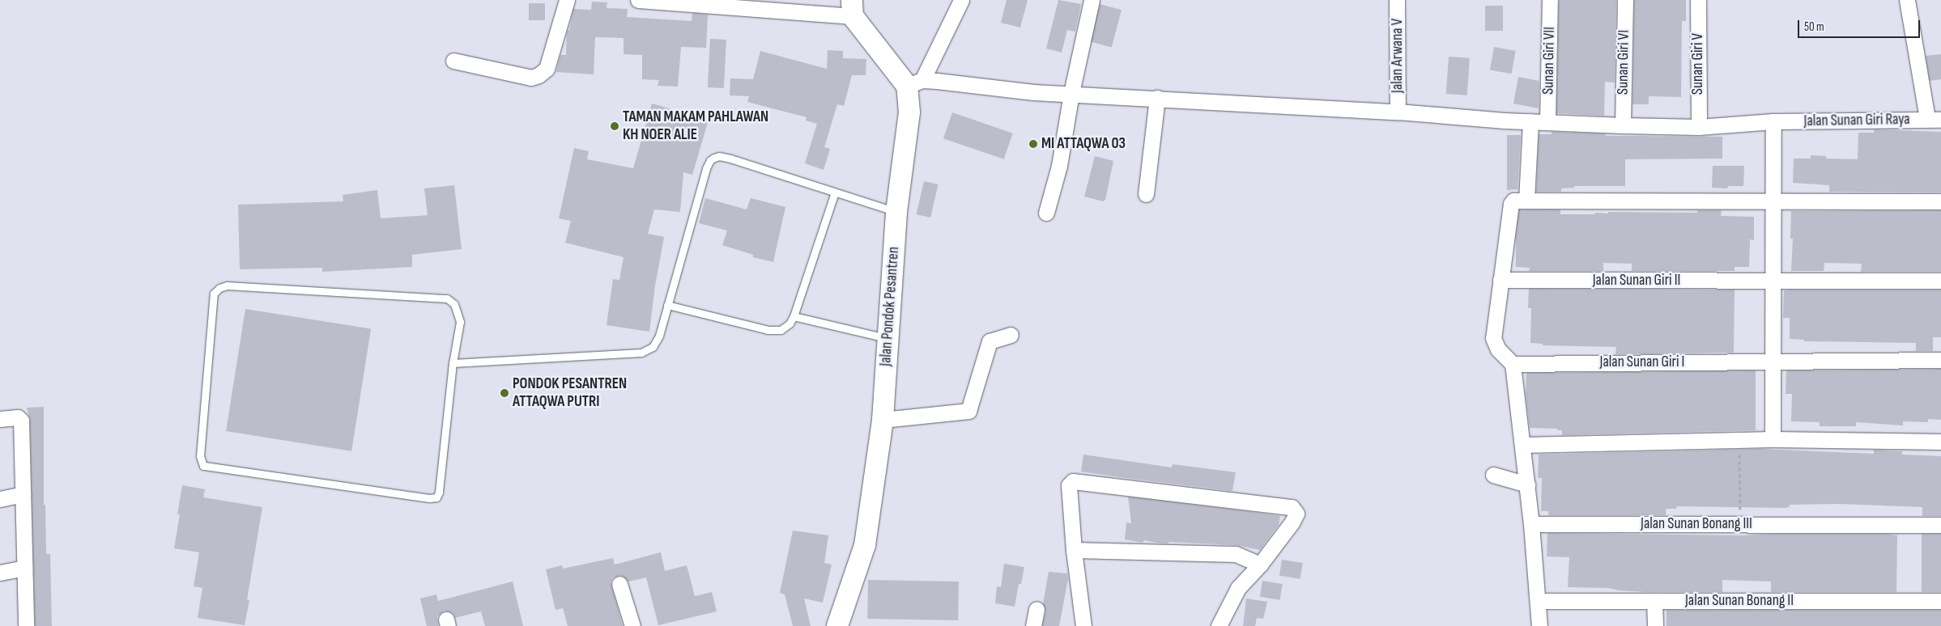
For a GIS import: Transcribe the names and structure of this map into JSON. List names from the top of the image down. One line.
{"streets":{"street":["Jalan Arwana V","Sunan Giri VII","Sunan Giri VI","Sunan Giri V","Jalan Sunan Giri Raya","Jalan Sunan Giri II","Jalan Pondok Pesantren","Jalan Sunan Giri I","Jalan Sunan Bonang III","Jalan Sunan Bonang II"]},"crossings":[["Jalan Arwana V","Jalan Sunan Giri Raya"],["Sunan Giri VII","Jalan Sunan Giri Raya"],["Sunan Giri VI","Jalan Sunan Giri Raya"],["Sunan Giri V","Jalan Sunan Giri Raya"],["Jalan Sunan Giri Raya","Jalan Pondok Pesantren"]],"places":["TAMAN MAKAM PAHLAWAN KH NOER ALIE","MI ATTAQWA 03","PONDOK PESANTREN ATTAQWA PUTRI"],"scale_bar":"50 m"}
